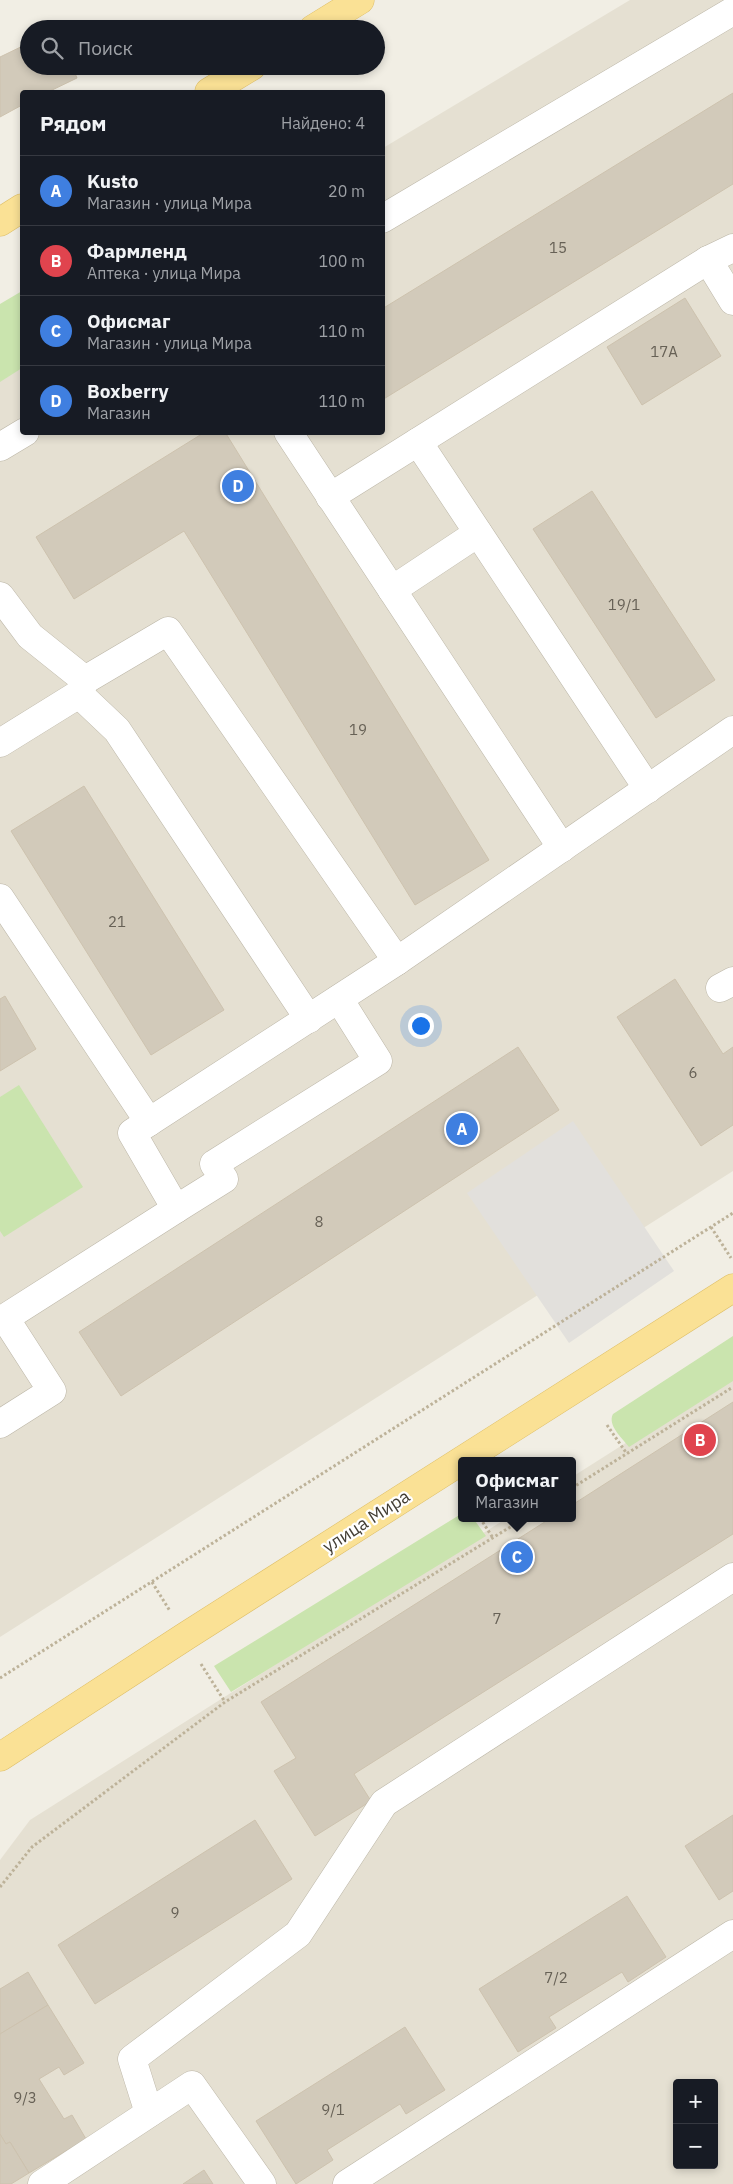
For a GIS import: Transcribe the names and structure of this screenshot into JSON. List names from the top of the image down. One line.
{"streets":{"main road":["улица Мира"]},"house_numbers":["15","17А","19/1","19","21","6","8","7","9","7/2","9/3","9/1"],"page":{"search":"Поиск","heading":["Рядом","Найдено: 4"],"list":[{"mark":"A","name":"Kusto","note":"Магазин · улица Мира","value":"20 m"},{"mark":"B","name":"Фармленд","note":"Аптека · улица Мира","value":"100 m"},{"mark":"C","name":"Офисмаг","note":"Магазин · улица Мира","value":"110 m"},{"mark":"D","name":"Boxberry","note":"Магазин","value":"110 m"}],"pins":["D","A","B","C"],"popup":["Офисмаг","Магазин"],"map_buttons":["+","−"]}}
